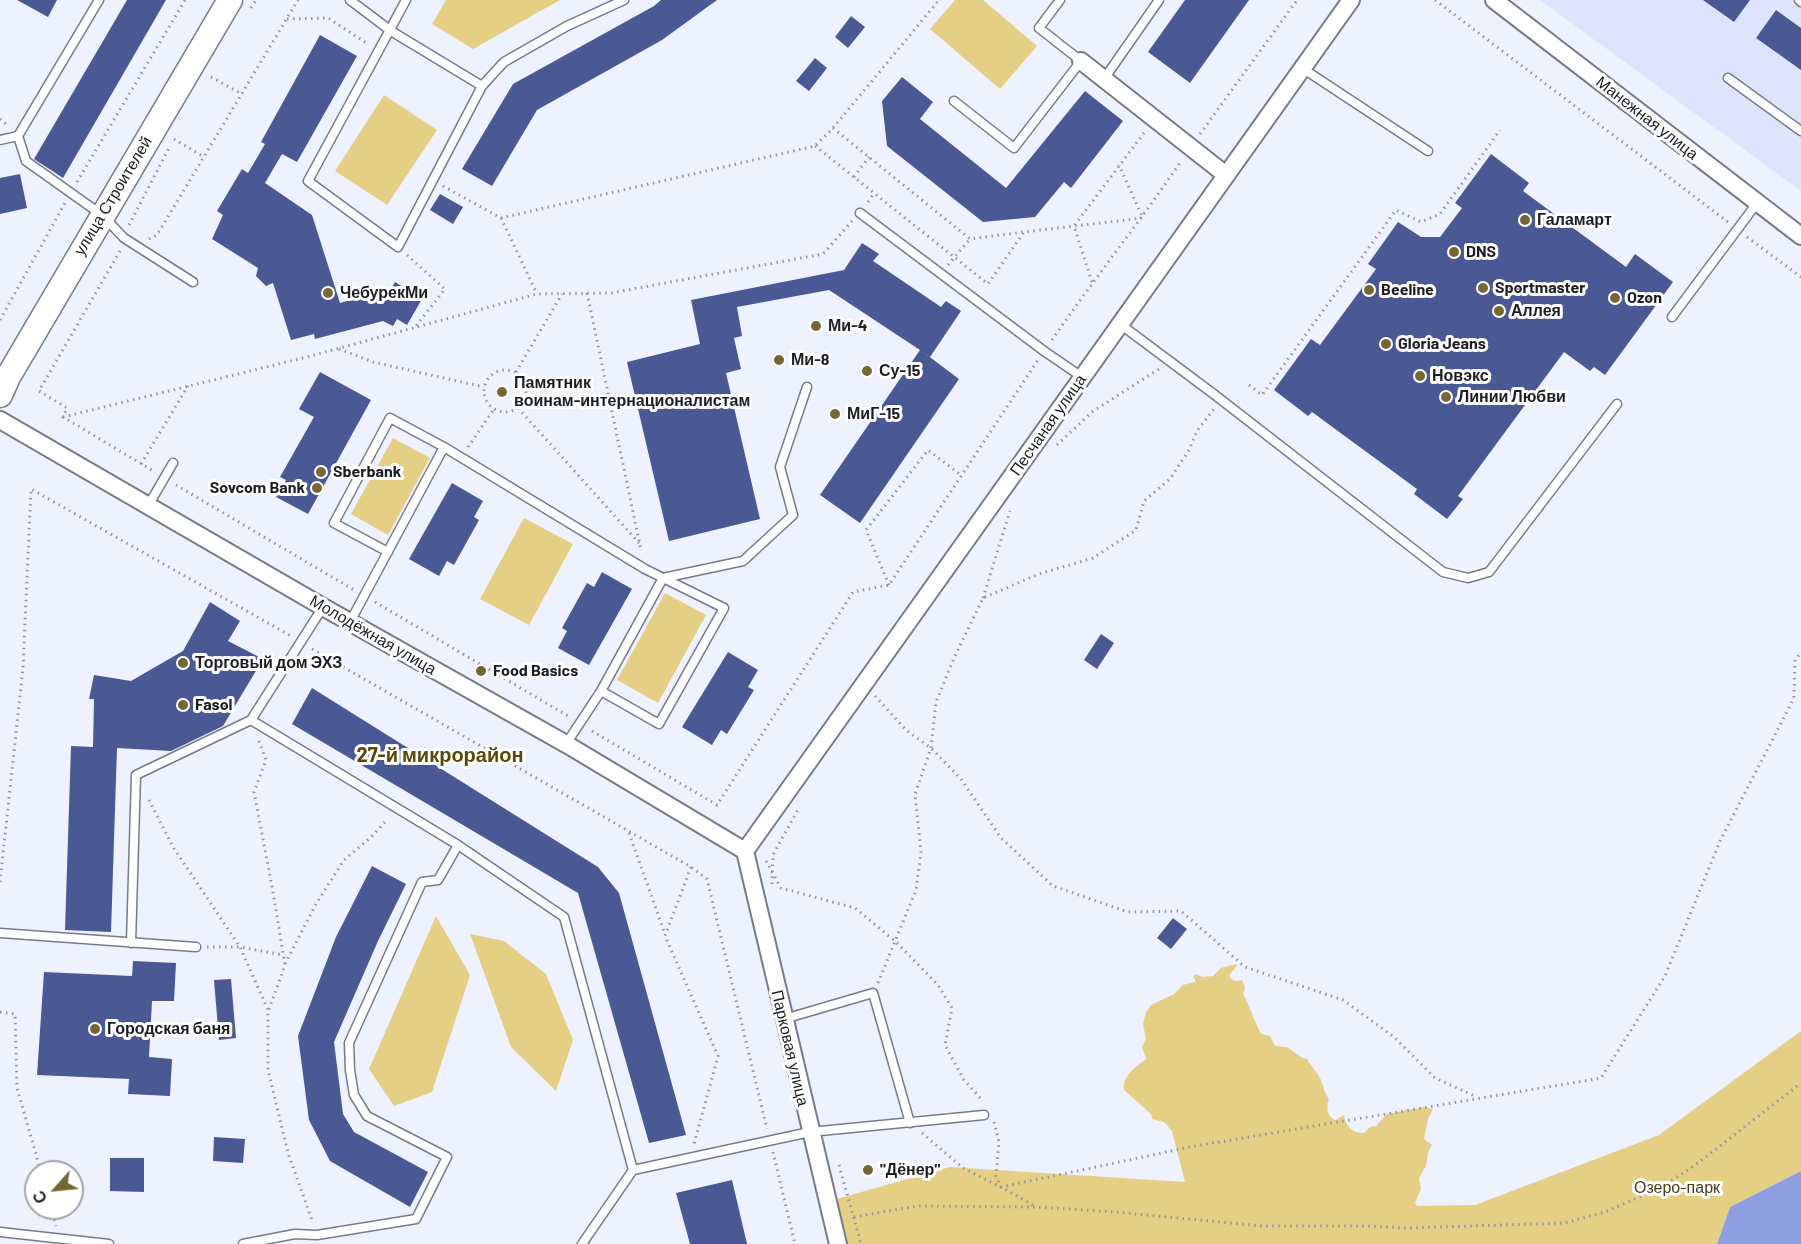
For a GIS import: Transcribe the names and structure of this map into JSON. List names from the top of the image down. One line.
{"streets":{"street":["Манежная улица","улица Строителей","Песчаная улица","Молодёжная улица","Парковая улица"]},"crossings":[["Песчаная улица","Молодёжная улица"],["Песчаная улица","Парковая улица"],["Молодёжная улица","Парковая улица"]],"districts":["27-й микрорайон"],"parks":["Озеро-парк"],"places":["Галамарт","DNS","Sportmaster","Beeline","ЧебурекМи","Ozon","Аллея","Ми-4","Gloria Jeans","Ми-8","Су-15","Новэкс","Памятник воинам-интернационалистам","Линии Любви","МиГ-15","Sberbank","Sovcom Bank","Торговый дом ЭХЗ","Food Basics","Fasol","Городская баня","\"Дёнер\""],"north":"bottom left"}
